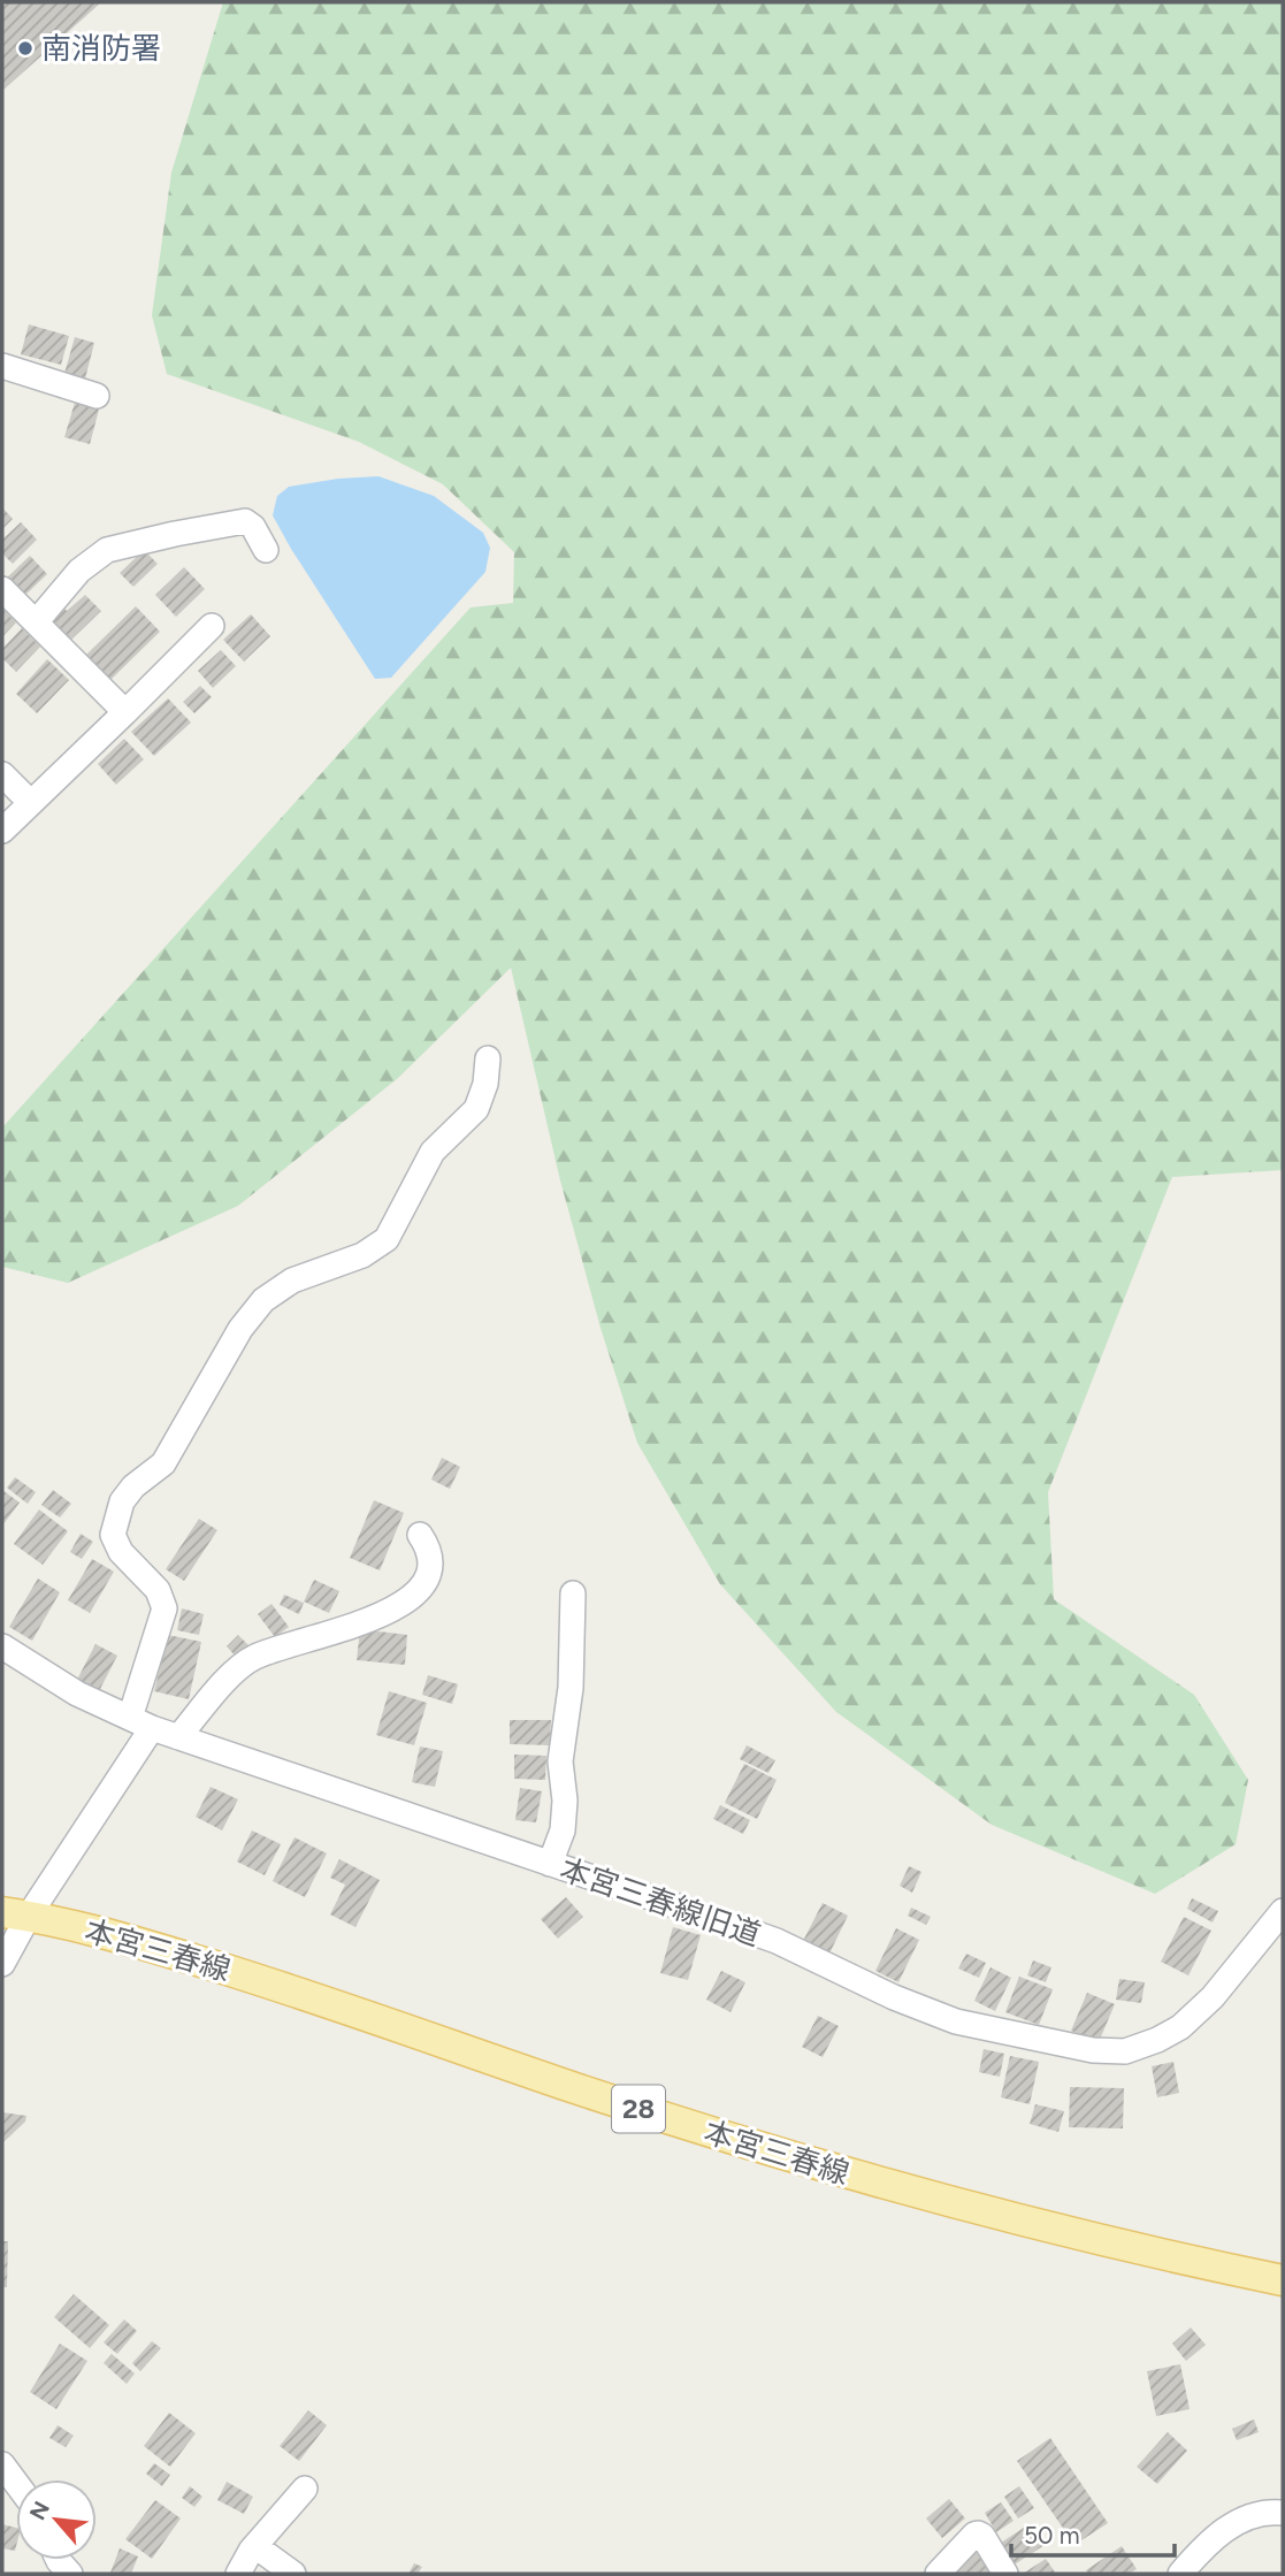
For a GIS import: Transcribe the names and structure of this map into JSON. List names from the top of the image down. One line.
{"streets":{"main road":["本宮三春線","28"],"street":["本宮三春線旧道"]},"places":["南消防署"],"scale_bar":"50 m","north":"top left"}
